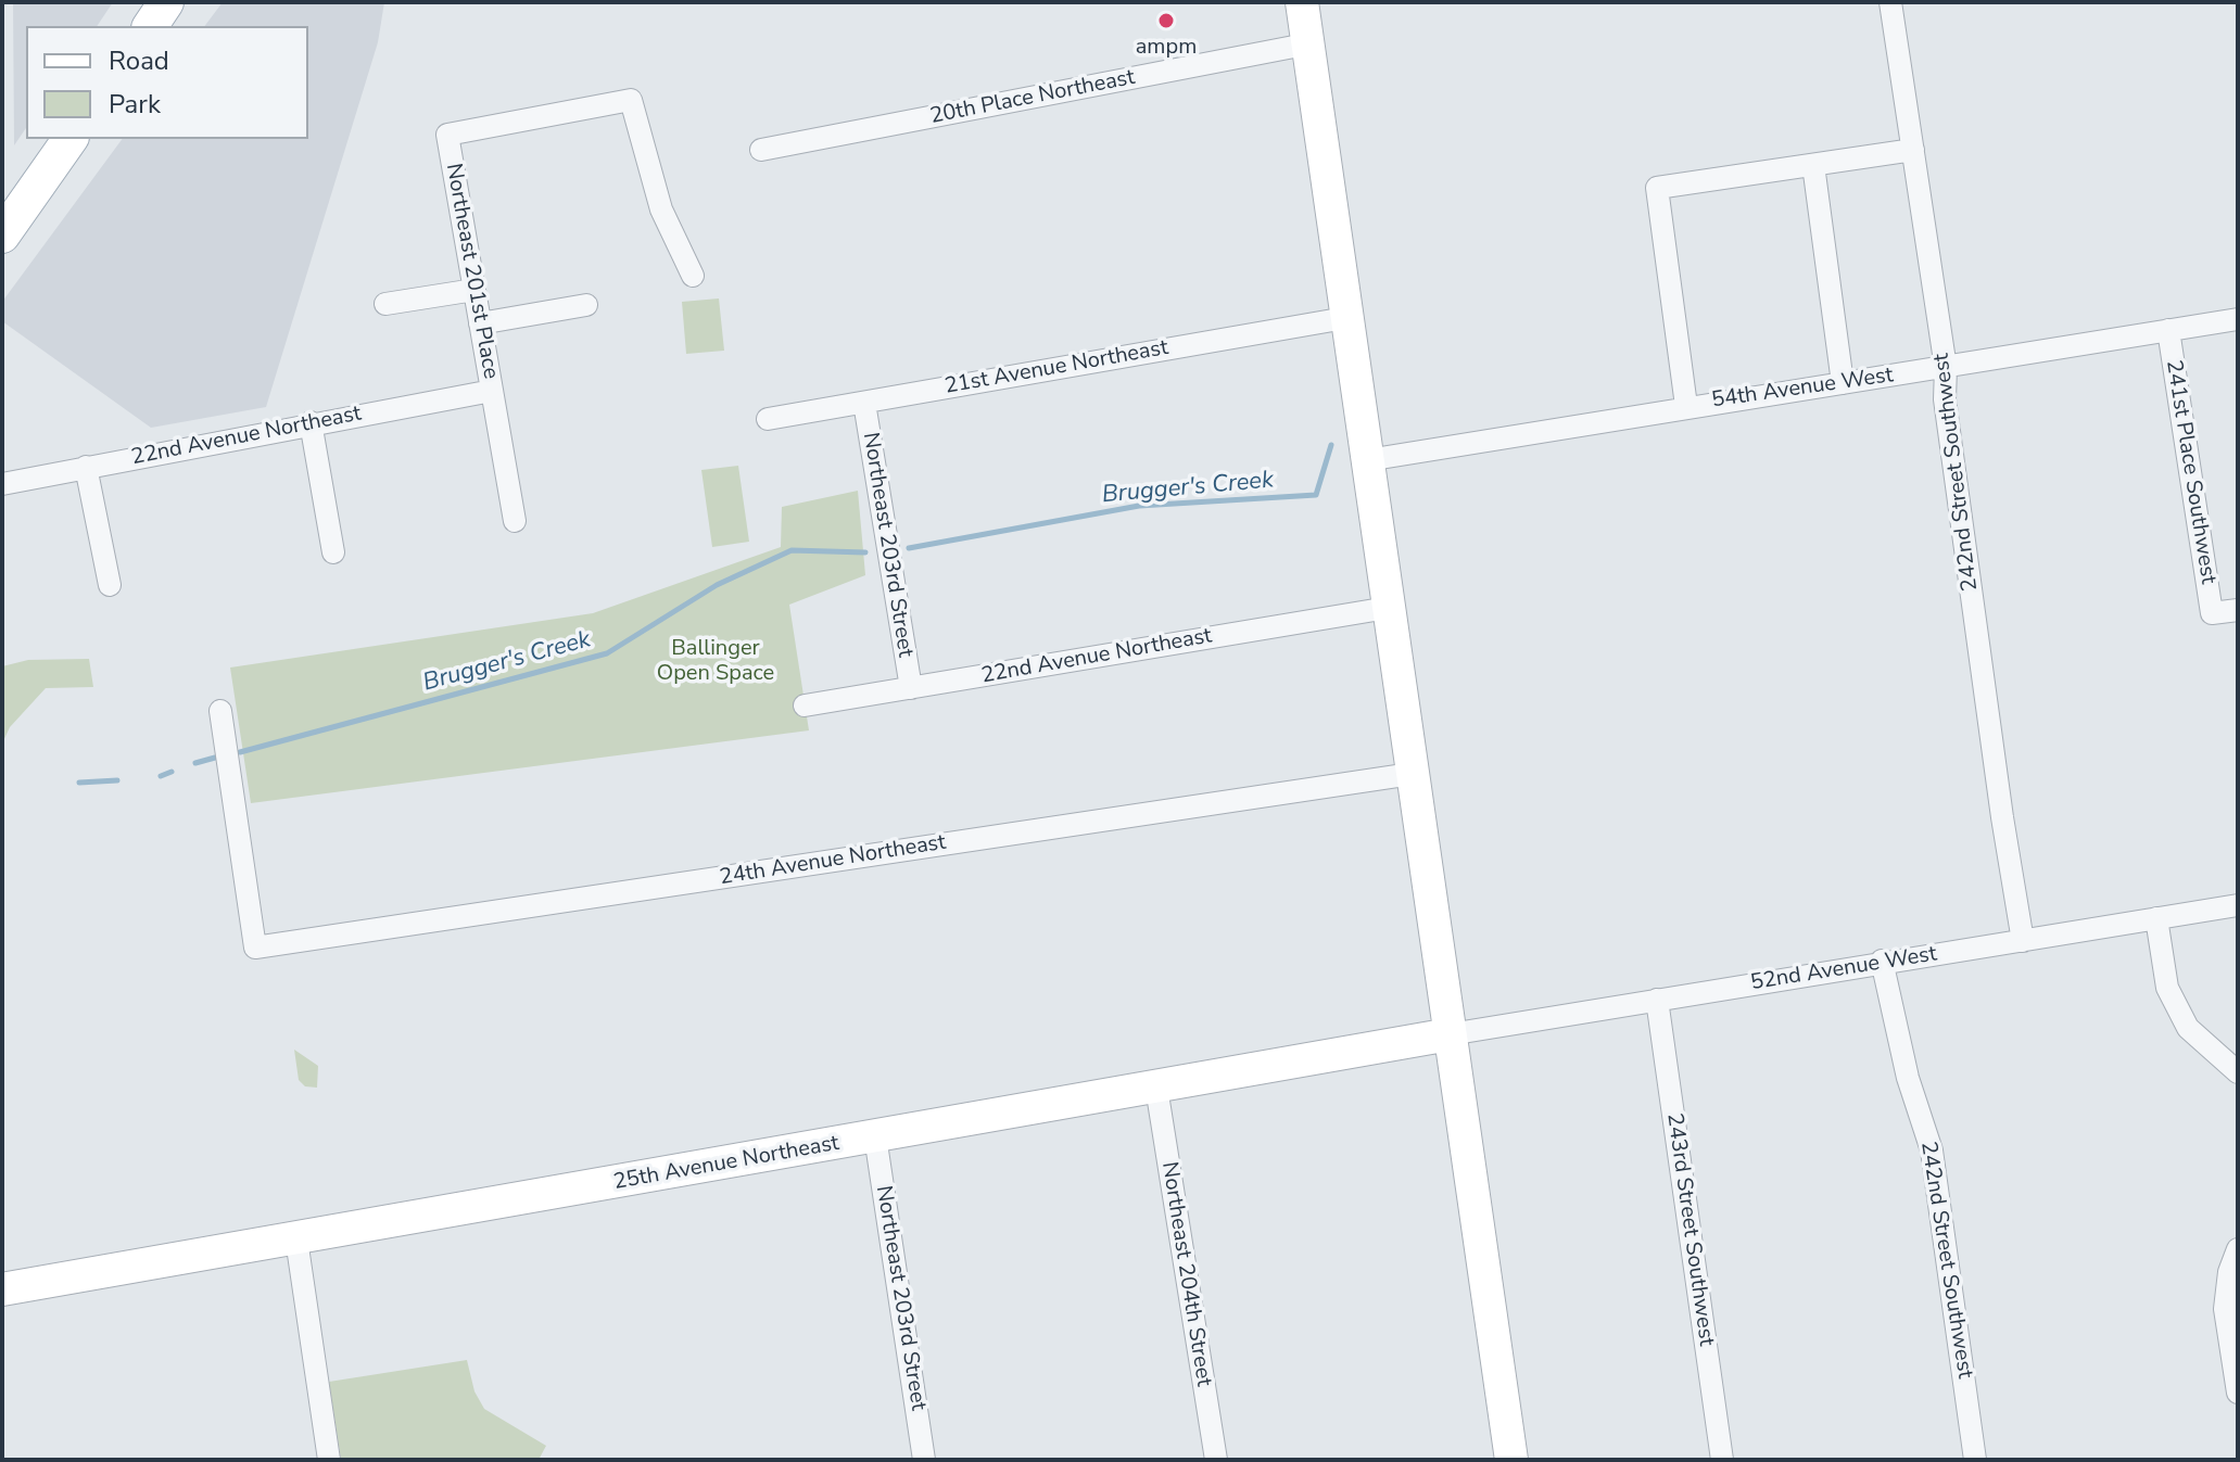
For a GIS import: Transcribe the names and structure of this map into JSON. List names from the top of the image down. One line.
{"streets":{"main road":["25th Avenue Northeast"],"street":["20th Place Northeast","Northeast 201st Place","21st Avenue Northeast","54th Avenue West","22nd Avenue Northeast","242nd Street Southwest","241st Place Southwest","Northeast 203rd Street","24th Avenue Northeast","52nd Avenue West","243rd Street Southwest","Northeast 204th Street"]},"crossings":[["Northeast 201st Place","22nd Avenue Northeast"],["21st Avenue Northeast","Northeast 203rd Street"],["54th Avenue West","242nd Street Southwest"],["54th Avenue West","241st Place Southwest"],["22nd Avenue Northeast","Northeast 203rd Street"],["242nd Street Southwest","52nd Avenue West"],["Northeast 203rd Street","25th Avenue Northeast"],["52nd Avenue West","25th Avenue Northeast"],["52nd Avenue West","243rd Street Southwest"],["25th Avenue Northeast","Northeast 204th Street"]],"water":["Brugger's Creek"],"parks":["Ballinger Open Space"],"places":["ampm"],"legend":["Road","Park"]}
